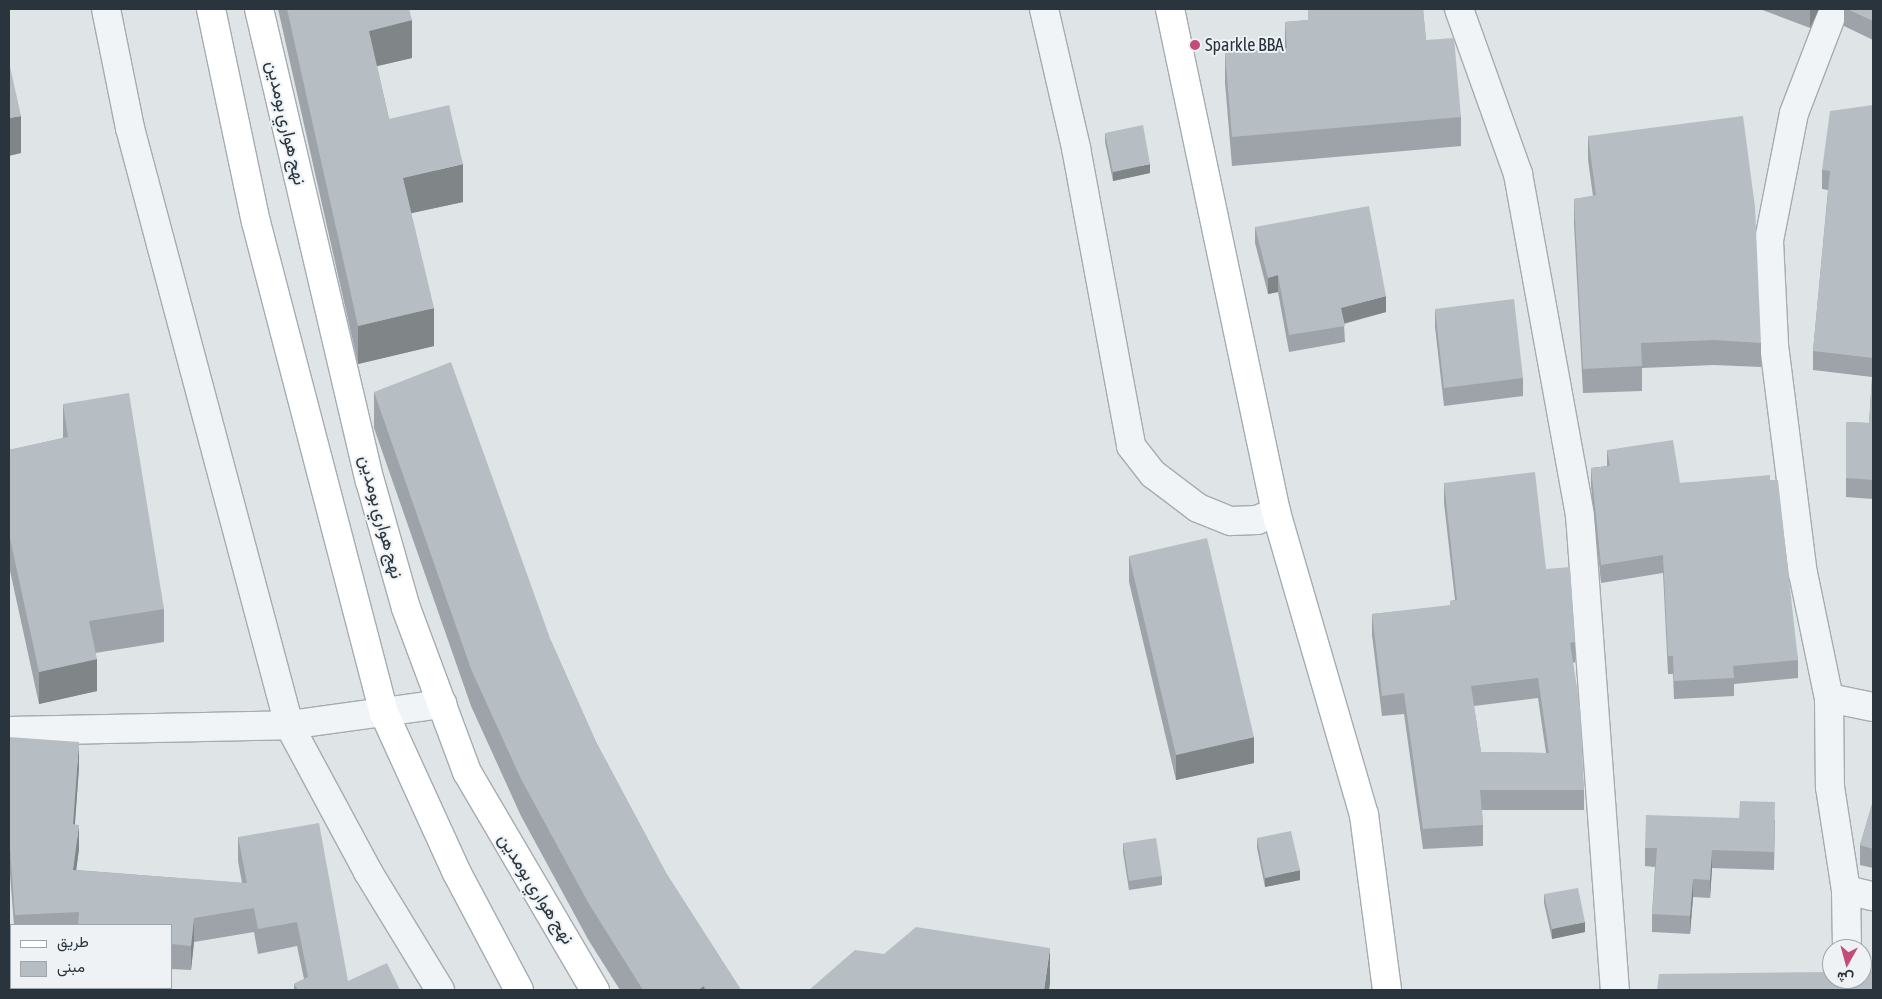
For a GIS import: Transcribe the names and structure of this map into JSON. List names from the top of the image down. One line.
{"streets":{"main road":["نهج هواري بومدين"]},"places":["Sparkle BBA"],"legend":["طريق","مبنى"],"north":"bottom"}
